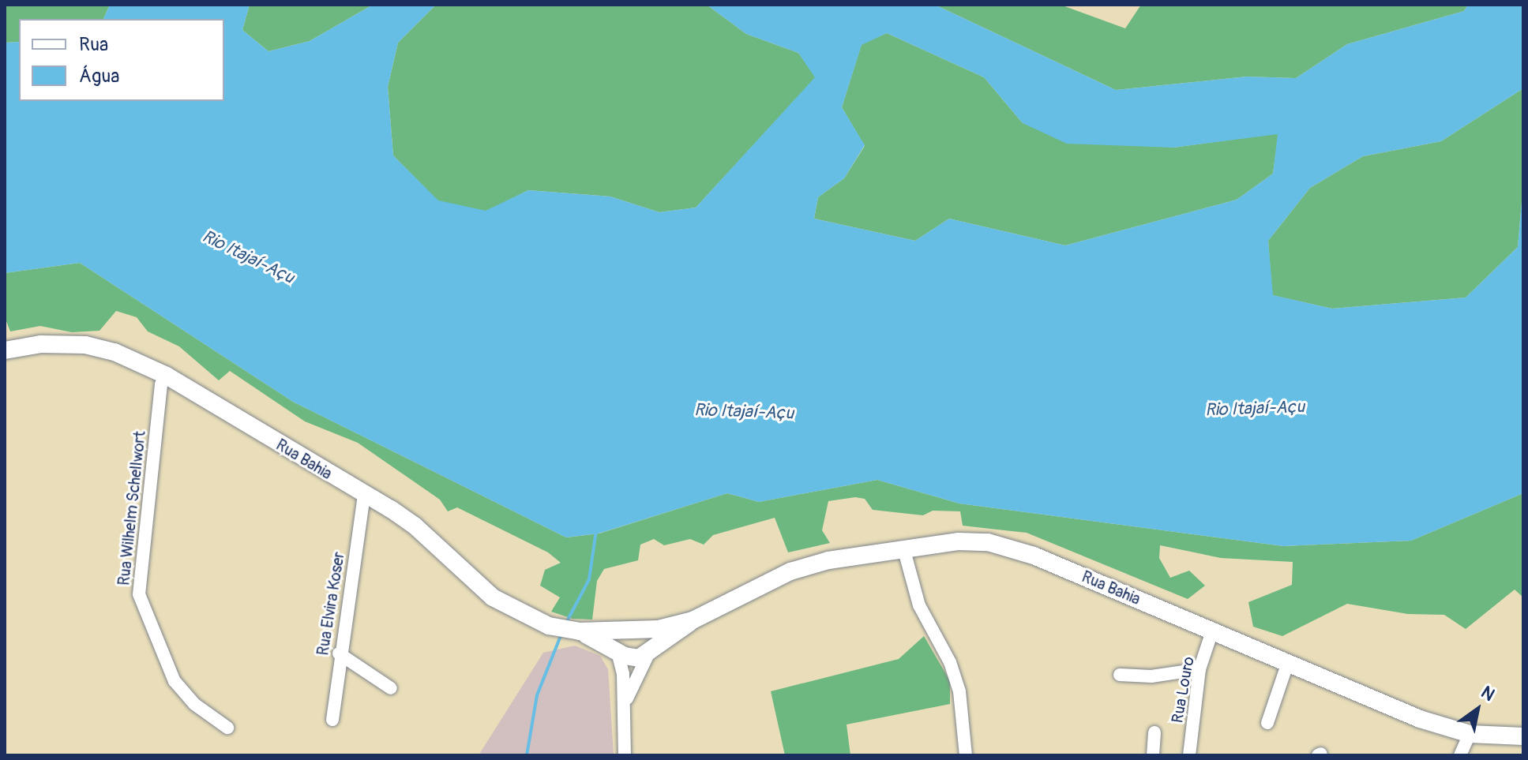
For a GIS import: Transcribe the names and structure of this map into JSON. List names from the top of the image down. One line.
{"streets":{"main road":["Rua Bahia"],"street":["Rua Wilhelm Schellwort","Rua Elvira Koser","Rua Louro"]},"crossings":[["Rua Bahia","Rua Wilhelm Schellwort"],["Rua Bahia","Rua Elvira Koser"],["Rua Bahia","Rua Louro"]],"water":["Rio Itajaí-Açu"],"legend":["Rua","Água"],"north":"top right"}
